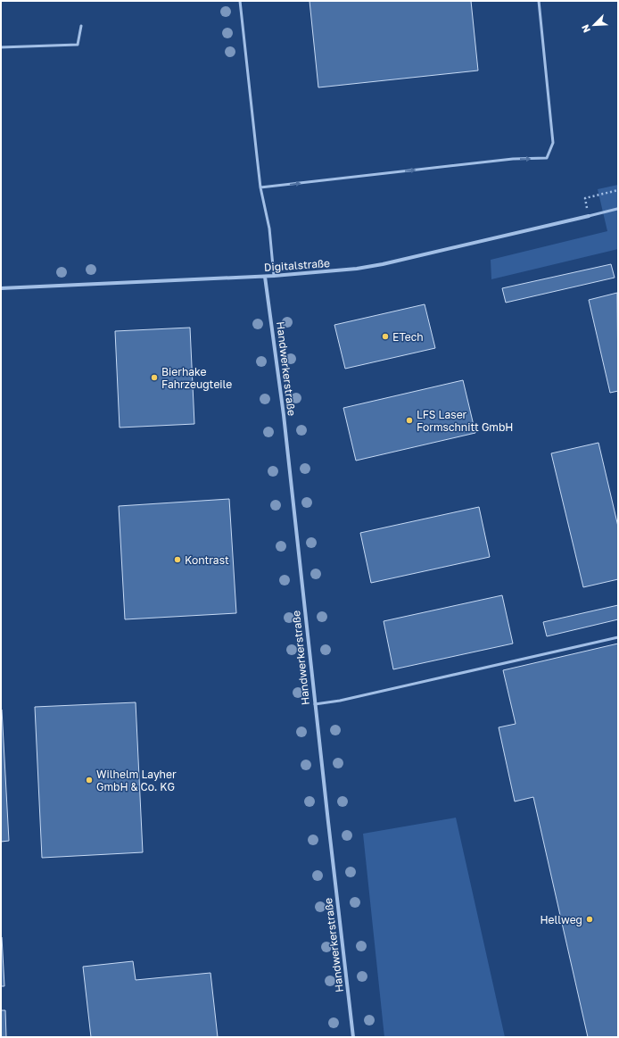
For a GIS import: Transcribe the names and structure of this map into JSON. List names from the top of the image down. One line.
{"streets":{"street":["Digitalstraße","Handwerkerstraße"]},"crossings":[["Digitalstraße","Handwerkerstraße"]],"places":["ETech","Bierhake Fahrzeugteile","LFS Laser Formschnitt GmbH","Kontrast","Wilhelm Layher GmbH & Co. KG","Hellweg"],"north":"bottom left"}
